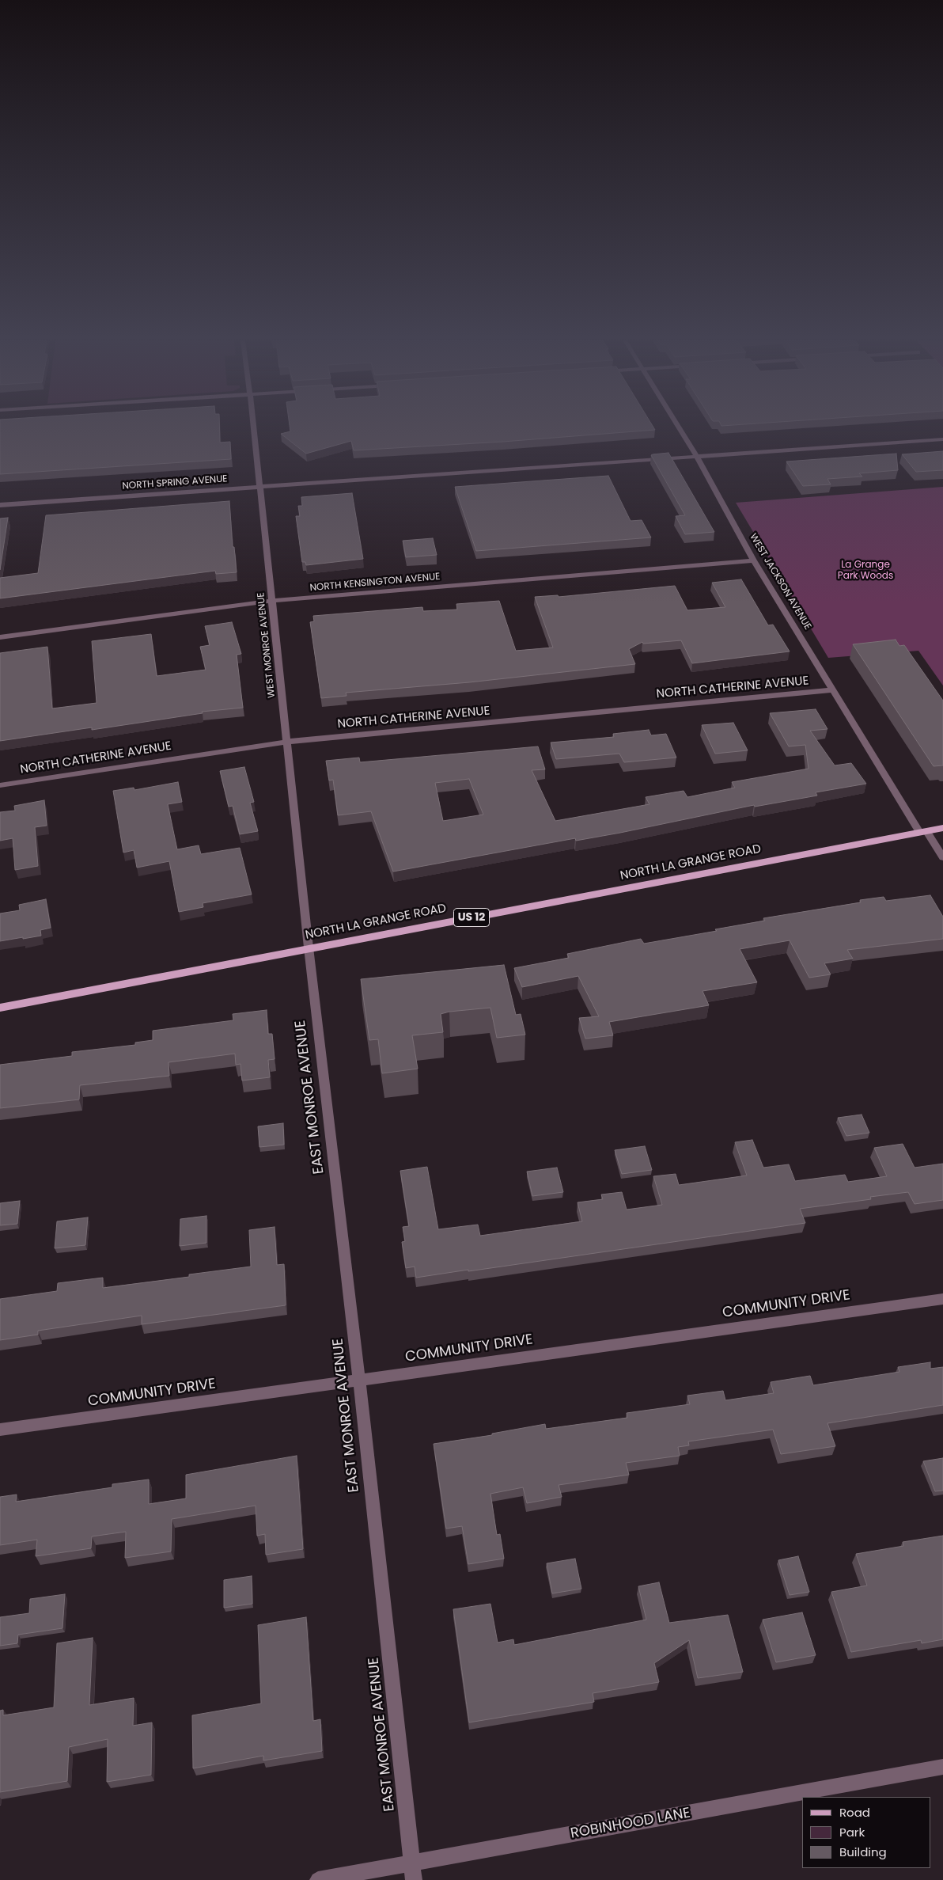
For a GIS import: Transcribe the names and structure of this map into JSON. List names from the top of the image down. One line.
{"streets":{"main road":["NORTH LA GRANGE ROAD","US 12"],"street":["NORTH SPRING AVENUE","WEST JACKSON AVENUE","NORTH KENSINGTON AVENUE","WEST MONROE AVENUE","NORTH CATHERINE AVENUE","EAST MONROE AVENUE","COMMUNITY DRIVE","ROBINHOOD LANE"]},"crossings":[["NORTH SPRING AVENUE","WEST JACKSON AVENUE"],["NORTH SPRING AVENUE","WEST MONROE AVENUE"],["WEST JACKSON AVENUE","NORTH KENSINGTON AVENUE"],["WEST JACKSON AVENUE","NORTH CATHERINE AVENUE"],["WEST JACKSON AVENUE","NORTH LA GRANGE ROAD"],["NORTH KENSINGTON AVENUE","WEST MONROE AVENUE"],["WEST MONROE AVENUE","NORTH CATHERINE AVENUE"],["WEST MONROE AVENUE","NORTH LA GRANGE ROAD"],["WEST MONROE AVENUE","EAST MONROE AVENUE"],["NORTH LA GRANGE ROAD","EAST MONROE AVENUE"],["EAST MONROE AVENUE","COMMUNITY DRIVE"],["EAST MONROE AVENUE","ROBINHOOD LANE"]],"parks":["La Grange Park Woods"],"legend":["Road","Park","Building"]}
